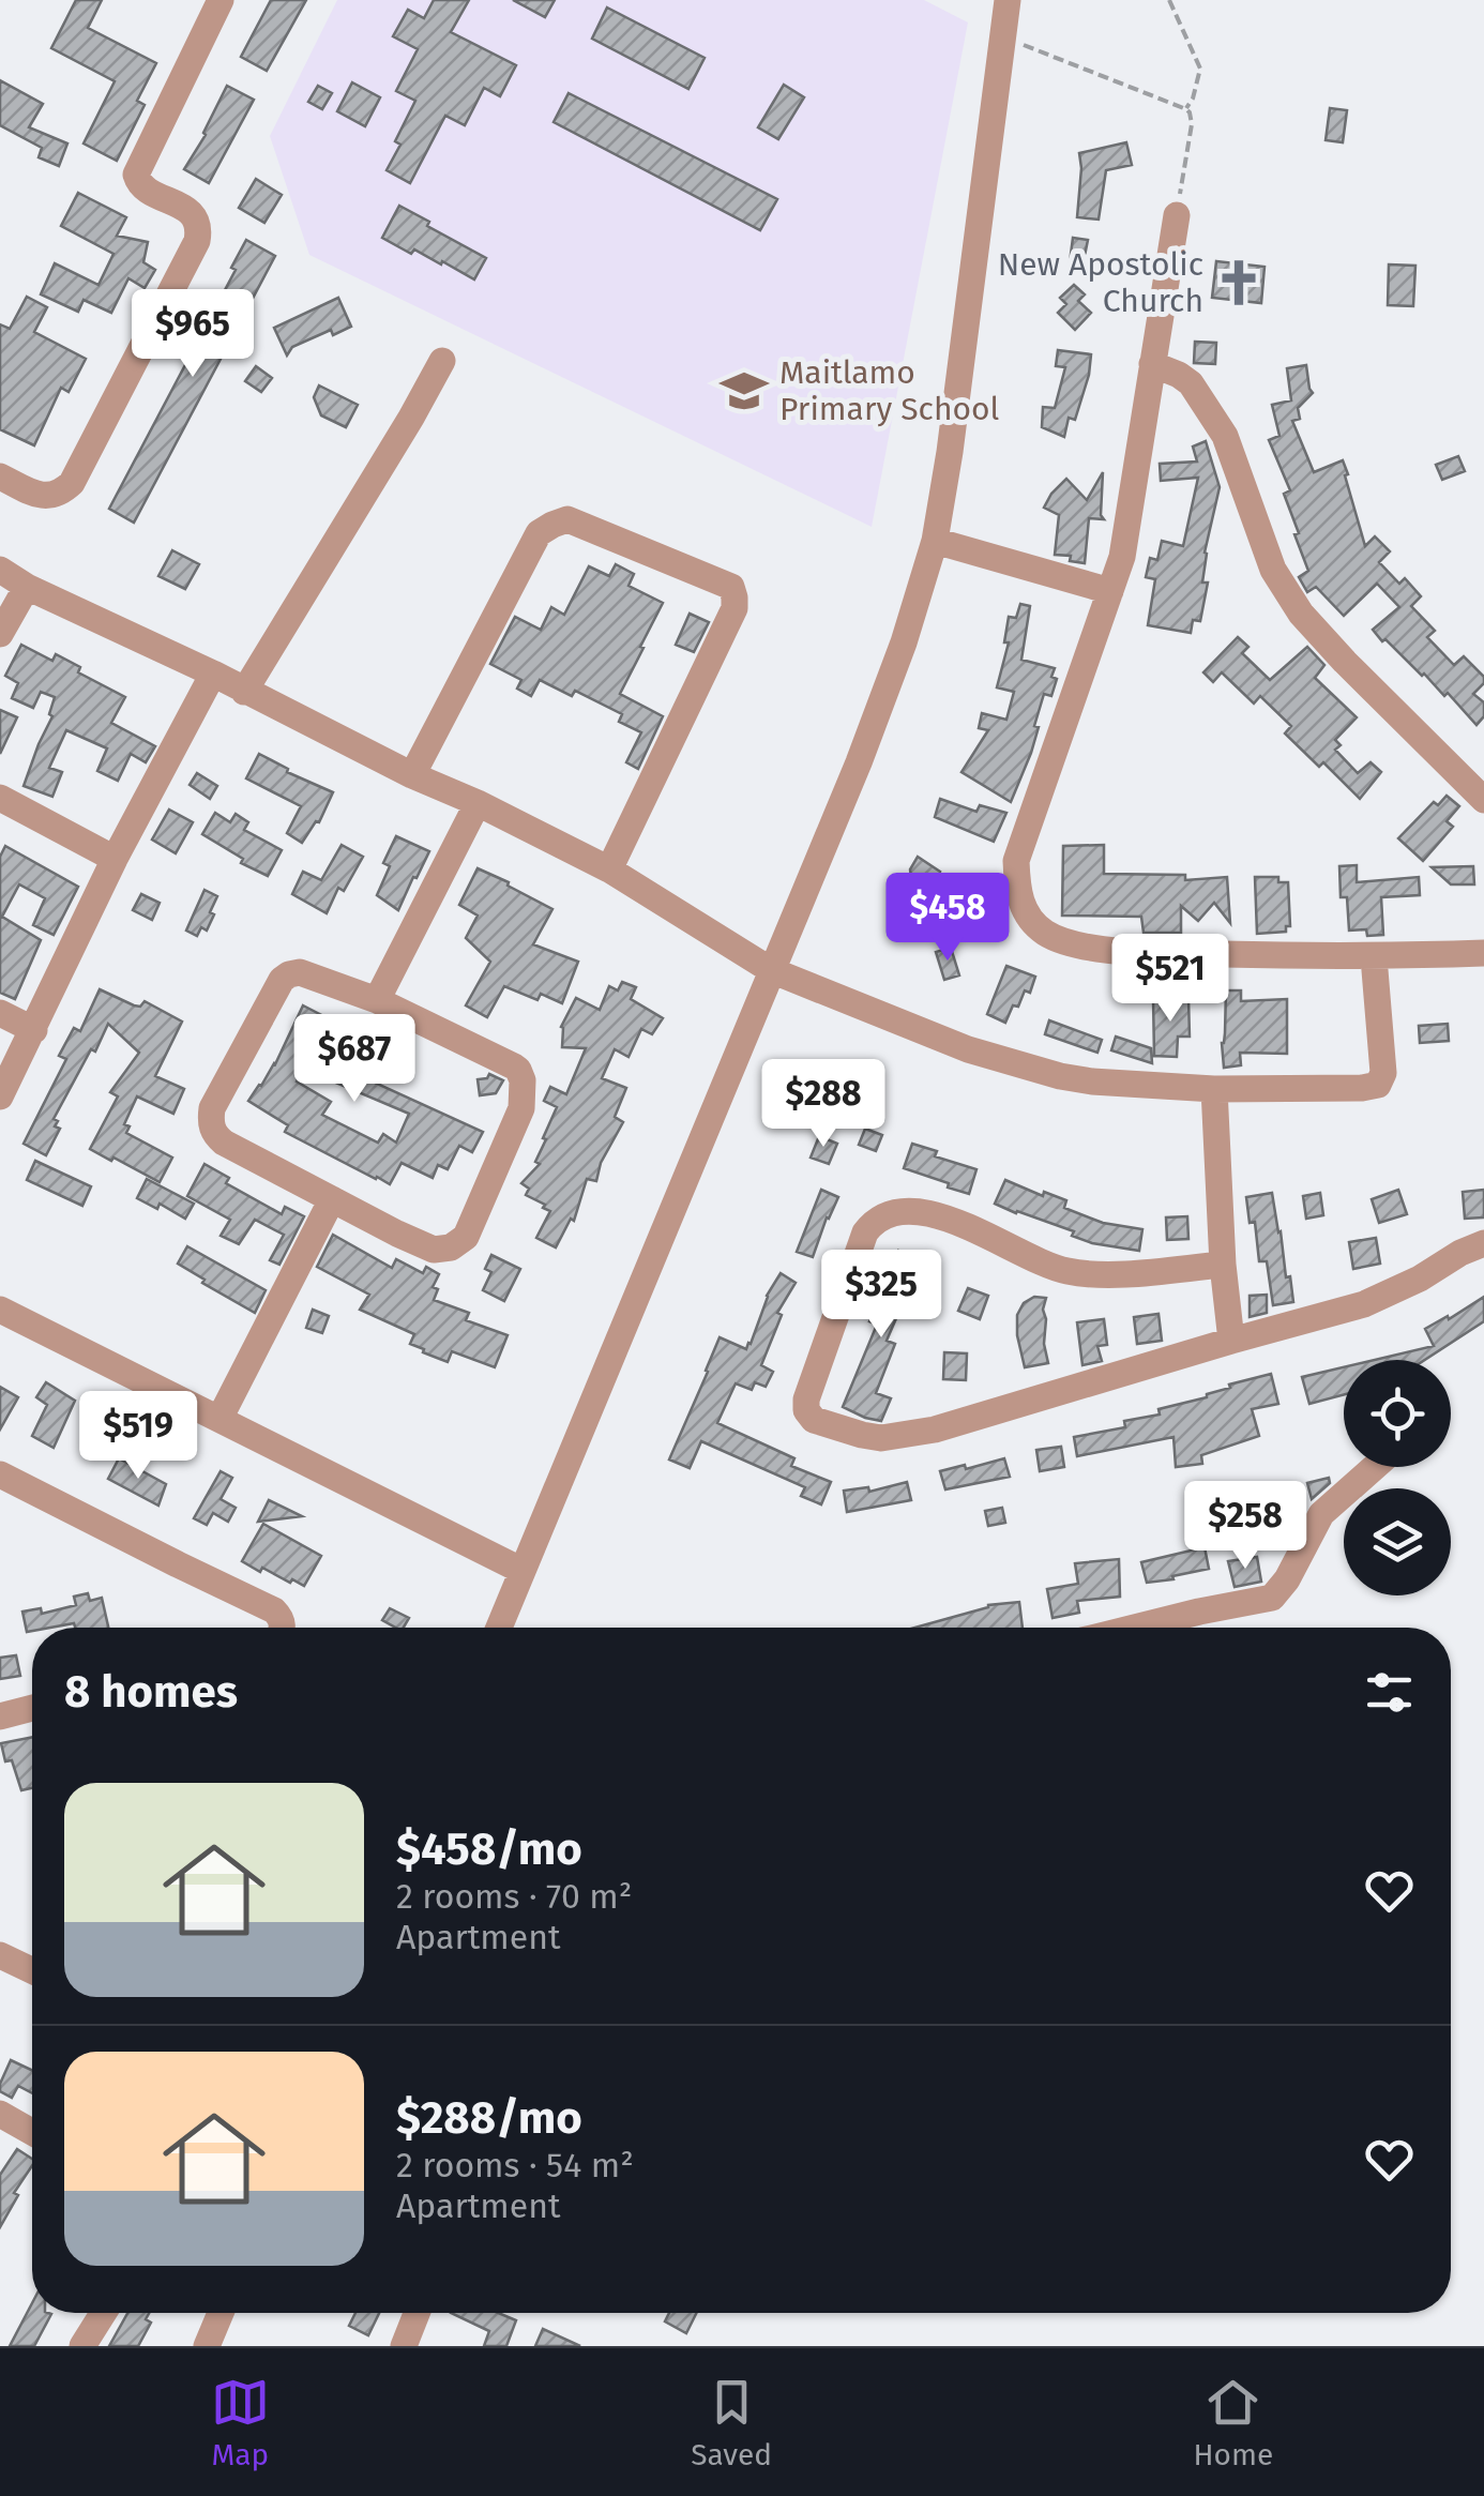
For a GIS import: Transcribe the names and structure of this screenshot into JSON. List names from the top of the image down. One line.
{"places":{"church":["New Apostolic Church"],"school or university":["Maitlamo Primary School"]},"page":{"price":["$965","$458","$521","$687","$288","$325","$519","$258"],"heading":"8 homes","list":[{"name":"$458/mo","note":"2 rooms · 70 m² · Apartment"},{"name":"$288/mo","note":"2 rooms · 54 m² · Apartment"}],"tabs":["Map","Saved","Home"]}}
